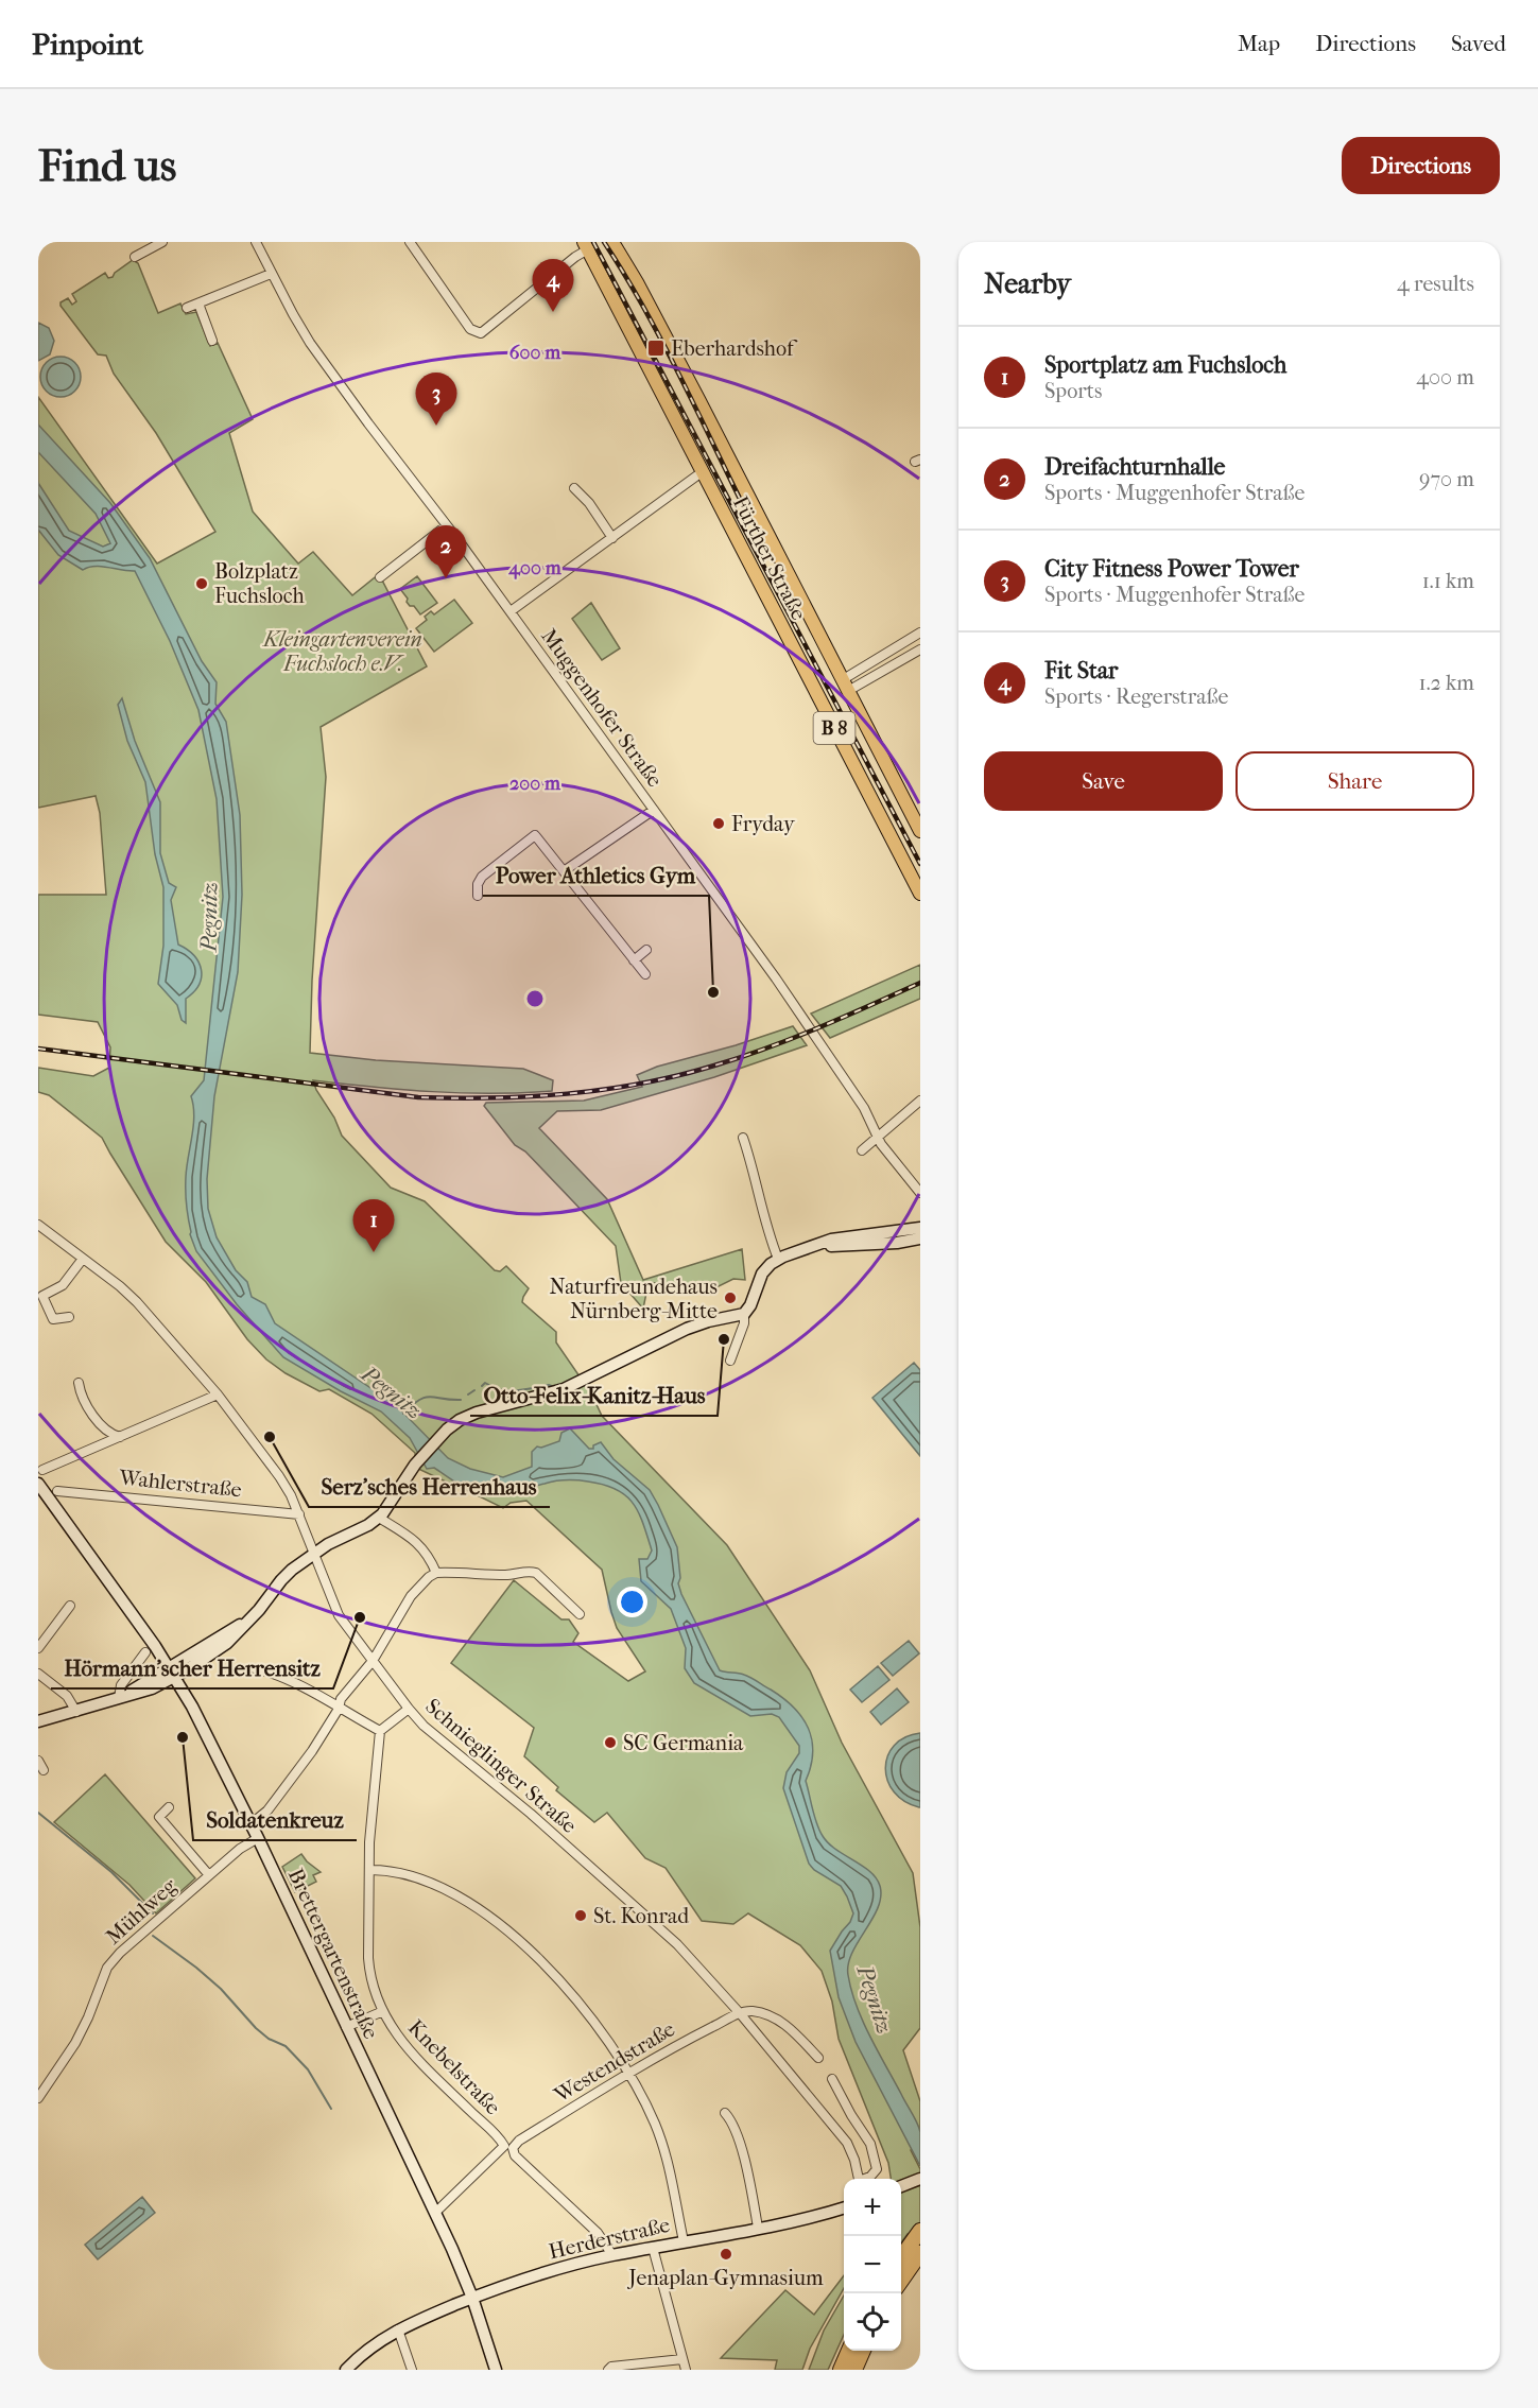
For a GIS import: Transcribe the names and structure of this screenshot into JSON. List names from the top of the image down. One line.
{"streets":{"main road":["Fürther Straße","B 8","Brettergartenstraße","Herderstraße"],"street":["Muggenhofer Straße","Wahlerstraße","Schnieglinger Straße","Mühlweg","Westendstraße","Knebelstraße"]},"crossings":[["Wahlerstraße","Schnieglinger Straße"],["Schnieglinger Straße","Westendstraße"],["Mühlweg","Brettergartenstraße"],["Brettergartenstraße","Westendstraße"],["Brettergartenstraße","Knebelstraße"],["Brettergartenstraße","Herderstraße"],["Westendstraße","Knebelstraße"],["Knebelstraße","Herderstraße"]],"water":["Pegnitz"],"parks":["Kleingartenverein Fuchsloch e.V."],"places":{"transit":["Eberhardshof"],"other":["Bolzplatz Fuchsloch","Fryday","Power Athletics Gym","Naturfreundehaus Nürnberg-Mitte","Otto-Felix-Kanitz-Haus","Serz’sches Herrenhaus","Hörmann’scher Herrensitz","Soldatenkreuz","SC Germania","St. Konrad","Jenaplan-Gymnasium"]},"page":{"header":"Pinpoint","nav":["Map","Directions","Saved"],"buttons":["Directions",["Save","Share"]],"title":"Find us","heading":["Nearby","4 results"],"pins":["4","3","2","1"],"list":[{"mark":"1","name":"Sportplatz am Fuchsloch","note":"Sports","value":"400 m"},{"mark":"2","name":"Dreifachturnhalle","note":"Sports · Muggenhofer Straße","value":"970 m"},{"mark":"3","name":"City Fitness Power Tower","note":"Sports · Muggenhofer Straße","value":"1.1 km"},{"mark":"4","name":"Fit Star","note":"Sports · Regerstraße","value":"1.2 km"}],"map_buttons":["+","−"]},"rings":["600 m","400 m","200 m"]}
